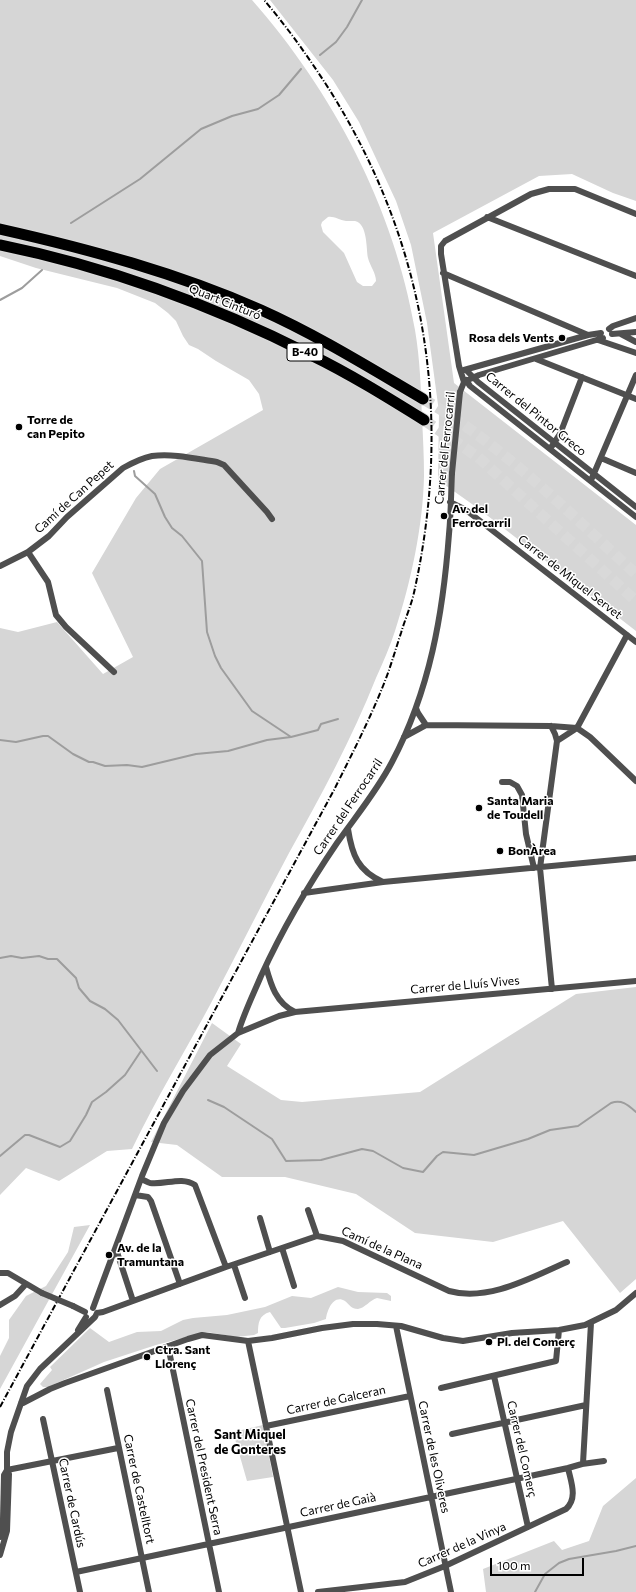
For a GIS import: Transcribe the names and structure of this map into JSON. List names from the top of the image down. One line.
{"streets":{"highway":["Quart Cinturó","B-40"],"street":["Carrer del Pintor Greco","Carrer del Ferrocarril","Camí de Can Pepet","Carrer de Miquel Servet","Carrer de Lluís Vives","Camí de la Plana","Carrer de Galceran","Carrer del Comerç","Carrer de les Oliveres","Carrer del President Serra","Carrer de Castelltort","Carrer de Cardús","Carrer de Gaià","Carrer de la Vinya"]},"crossings":[["Carrer del Pintor Greco","Carrer del Ferrocarril"],["Carrer del Ferrocarril","Carrer de Miquel Servet"],["Carrer del Ferrocarril","Carrer de Lluís Vives"],["Carrer de Lluís Vives","Camí de la Plana"],["Carrer de Galceran","Carrer de les Oliveres"],["Carrer del Comerç","Carrer de Gaià"],["Carrer del Comerç","Carrer de la Vinya"],["Carrer de les Oliveres","Carrer de Gaià"],["Carrer de les Oliveres","Carrer de la Vinya"],["Carrer del President Serra","Carrer de Gaià"],["Carrer de Castelltort","Carrer de Gaià"],["Carrer de Cardús","Carrer de Gaià"],["Carrer de Gaià","Carrer de la Vinya"]],"districts":["Sant Miquel de Gonteres"],"places":["Rosa dels Vents","Torre de can Pepito","Av. del Ferrocarril","Santa Maria de Toudell","BonÀrea","Av. de la Tramuntana","Pl. del Comerç","Ctra. Sant Llorenç"],"scale_bar":"100 m"}
